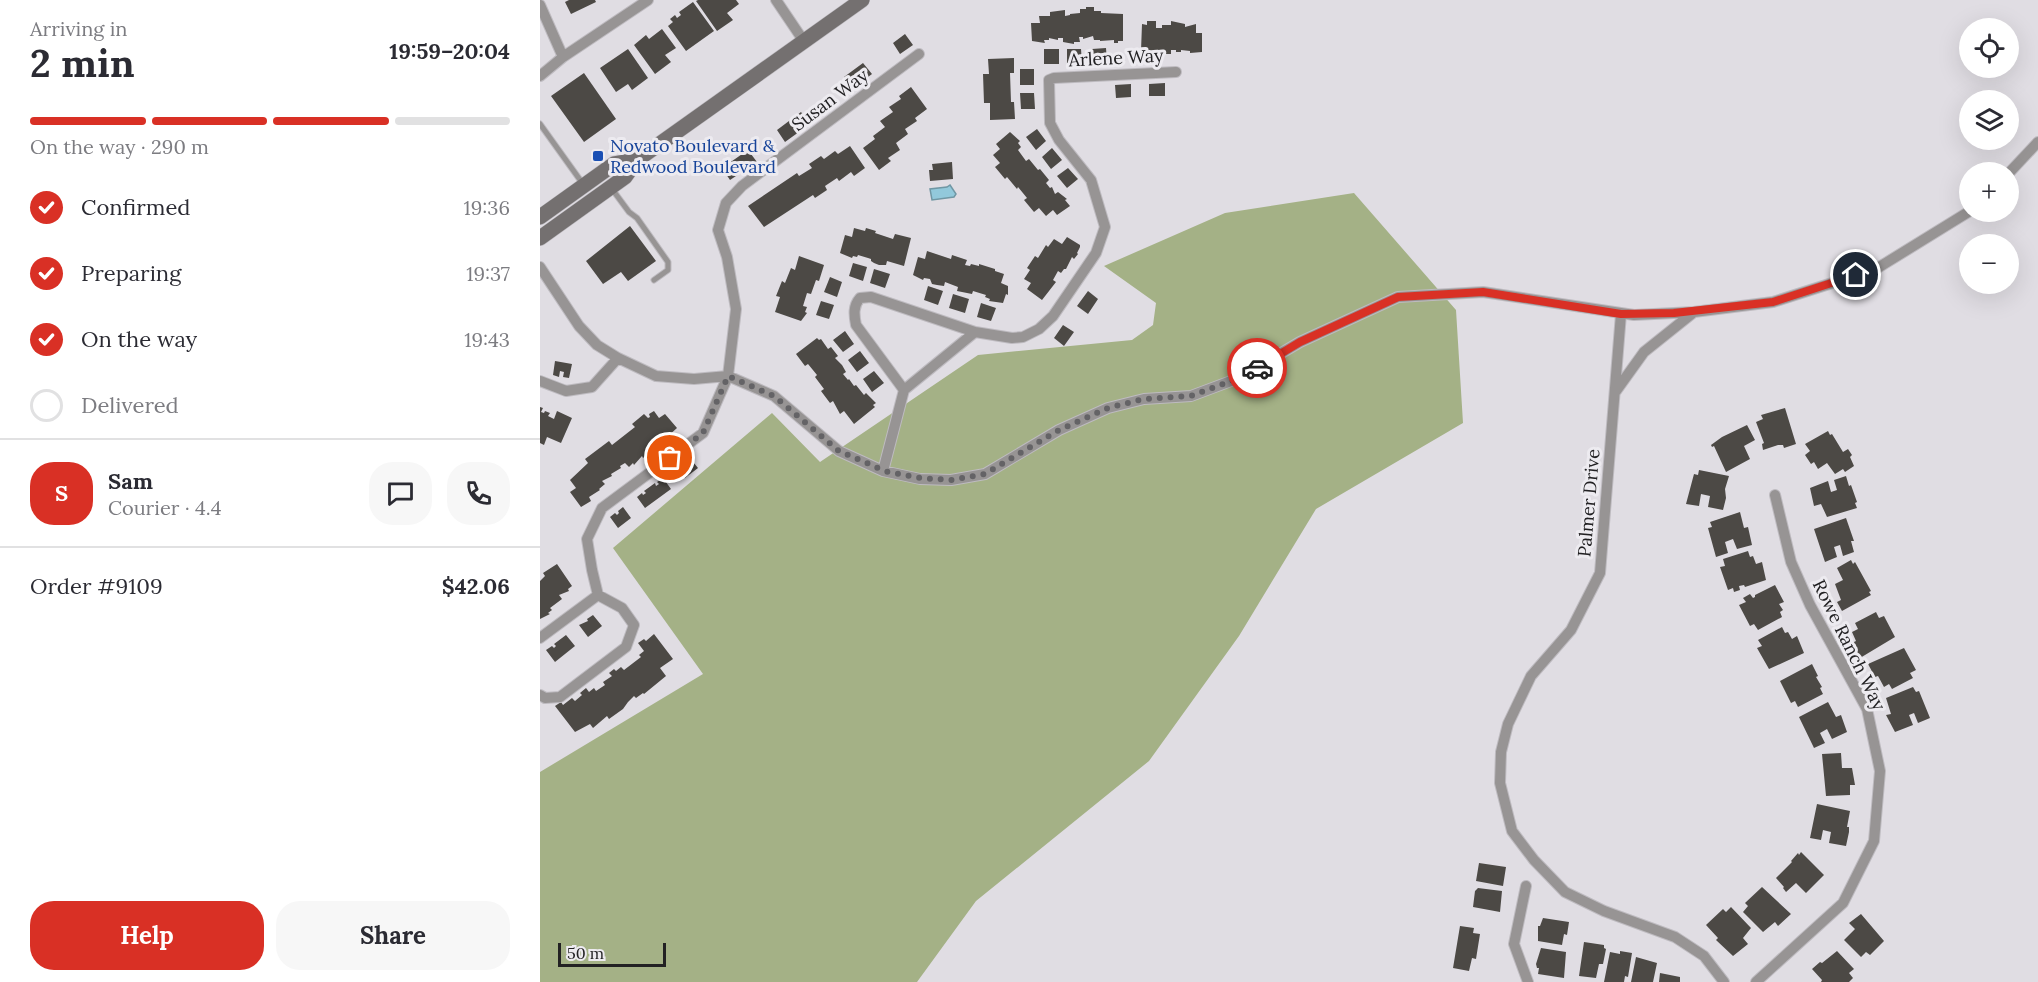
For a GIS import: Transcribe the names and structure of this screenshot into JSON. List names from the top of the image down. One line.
{"streets":{"street":["Arlene Way","Susan Way","Palmer Drive","Rowe Ranch Way"]},"places":{"transit":["Novato Boulevard & Redwood Boulevard"]},"scale_bar":"50 m","page":{"heading":["2 min","Arriving in","19:59–20:04"],"panel":["Sam","Courier · 4.4","Order #9109","$42.06"],"map_buttons":["+","−"],"bar":"On the way · 290 m","list":[["Confirmed","19:36"],["Preparing","19:37"],["On the way","19:43"],"Delivered"],"round":"S","buttons":["Help","Share"],"scale":"50 m"}}
